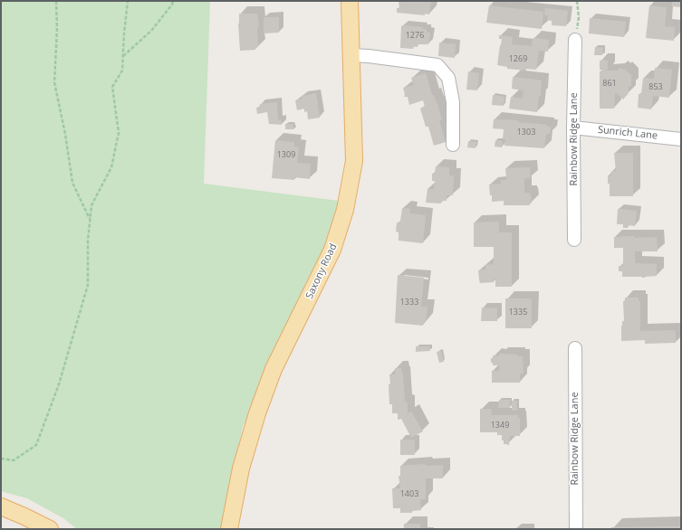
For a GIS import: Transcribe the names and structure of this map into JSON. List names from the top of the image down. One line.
{"streets":{"main road":["Saxony Road"],"street":["Sunrich Lane","Rainbow Ridge Lane"]},"crossings":[["Sunrich Lane","Rainbow Ridge Lane"]],"house_numbers":["1276","1269","861","853","1303","1309","1333","1335","1349","1403"]}
